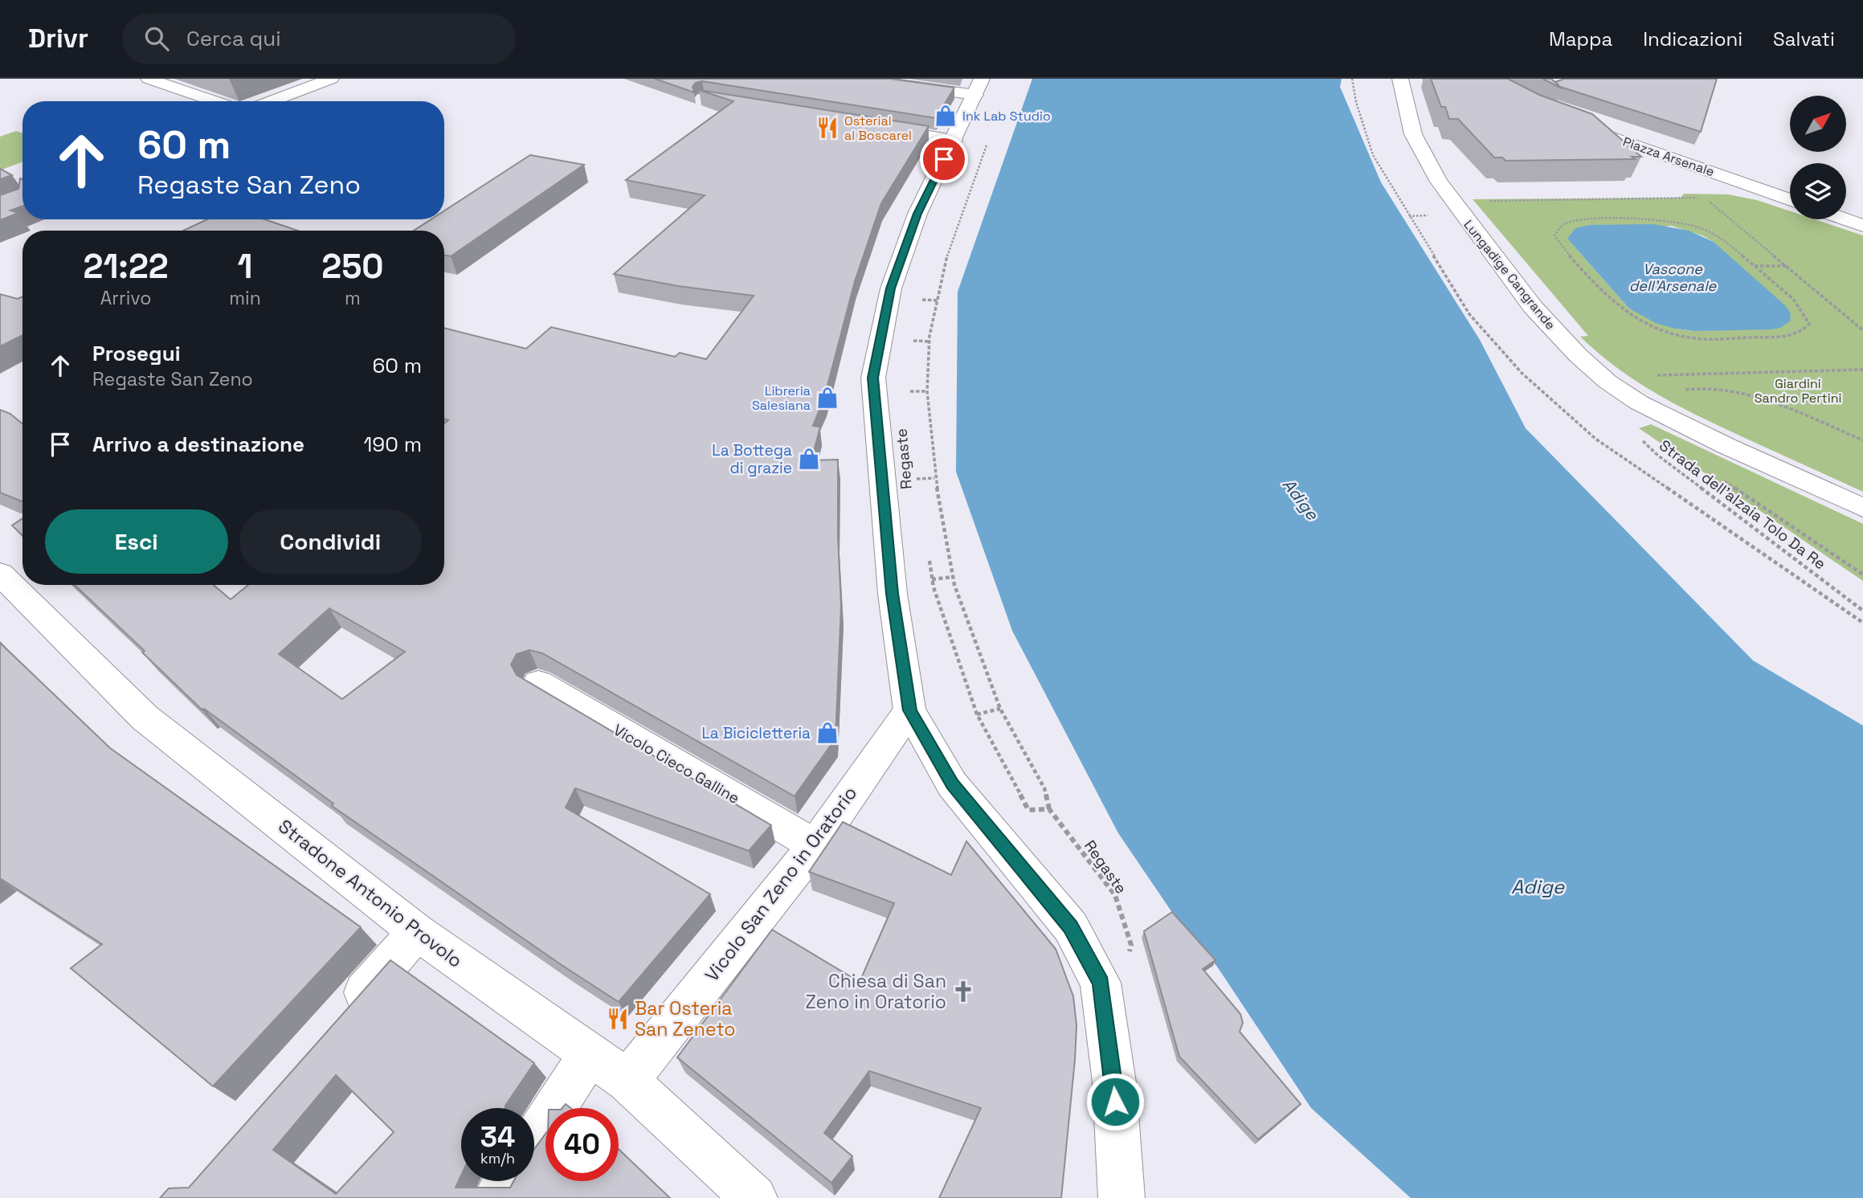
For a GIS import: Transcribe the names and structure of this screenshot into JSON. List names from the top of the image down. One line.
{"streets":{"street":["Piazza Arsenale","Lungadige Cangrande","Vicolo Cieco Galline","Vicolo San Zeno in Oratorio","Stradone Antonio Provolo"],"path":["Regaste","Strada dell'alzaia Tolo Da Re"]},"crossings":[["Vicolo Cieco Galline","Vicolo San Zeno in Oratorio"],["Vicolo San Zeno in Oratorio","Stradone Antonio Provolo"]],"water":["Vascone dell'Arsenale","Adige"],"parks":["Giardini Sandro Pertini"],"places":{"shop":["Ink Lab Studio","Libreria Salesiana","La Bottega di grazie","La Bicicletteria"],"restaurant":["Osterial al Boscarel","Bar Osteria San Zeneto"],"church":["Chiesa di San Zeno in Oratorio"]},"north":"top right","page":{"header":"Drivr","search":"Cerca qui","nav":["Mappa","Indicazioni","Salvati"],"turn":["60 m","Regaste San Zeno"],"eta":["21:22","Arrivo","1","min","250","m"],"list":[{"name":"Prosegui","note":"Regaste San Zeno","value":"60 m"},{"name":"Arrivo a destinazione","value":"190 m"}],"buttons":["Esci","Condividi"],"speed":"34 km/h","limit":"40"}}
